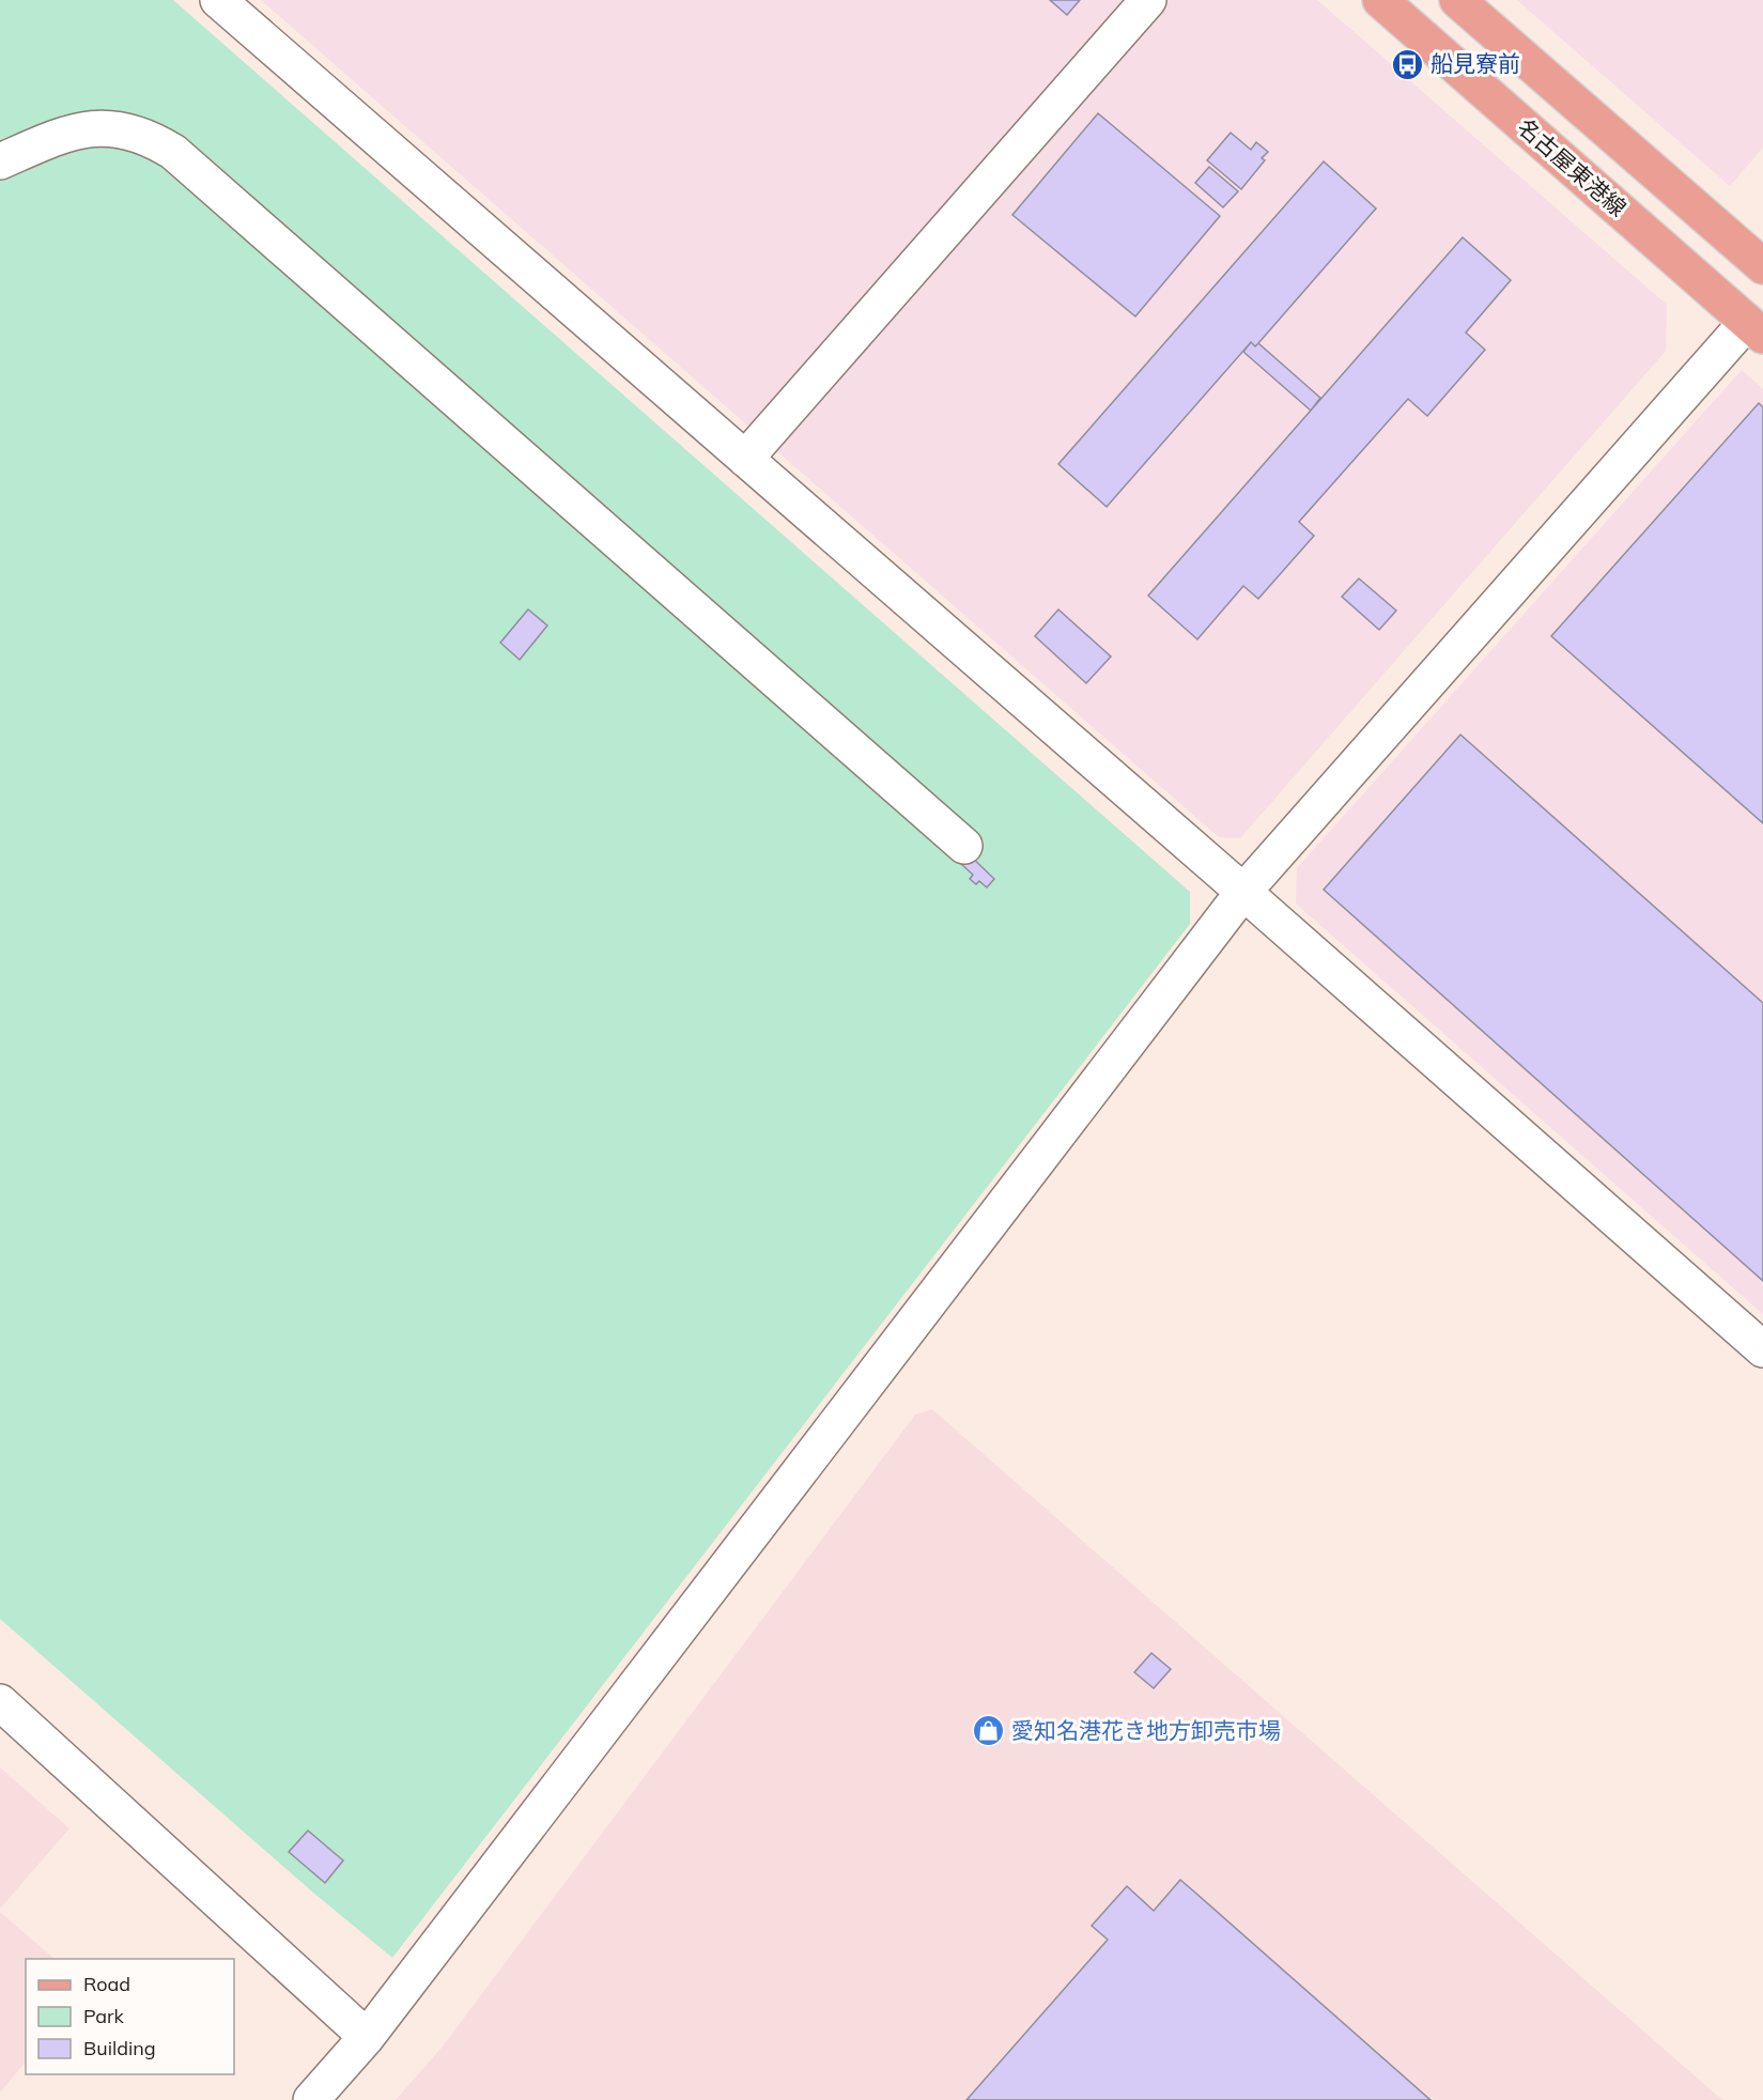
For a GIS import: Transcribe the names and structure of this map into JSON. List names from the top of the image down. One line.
{"streets":{"main road":["名古屋東港線"]},"places":{"bus stop":["船見寮前"],"shop":["愛知名港花き地方卸売市場"]},"legend":["Road","Park","Building"]}
